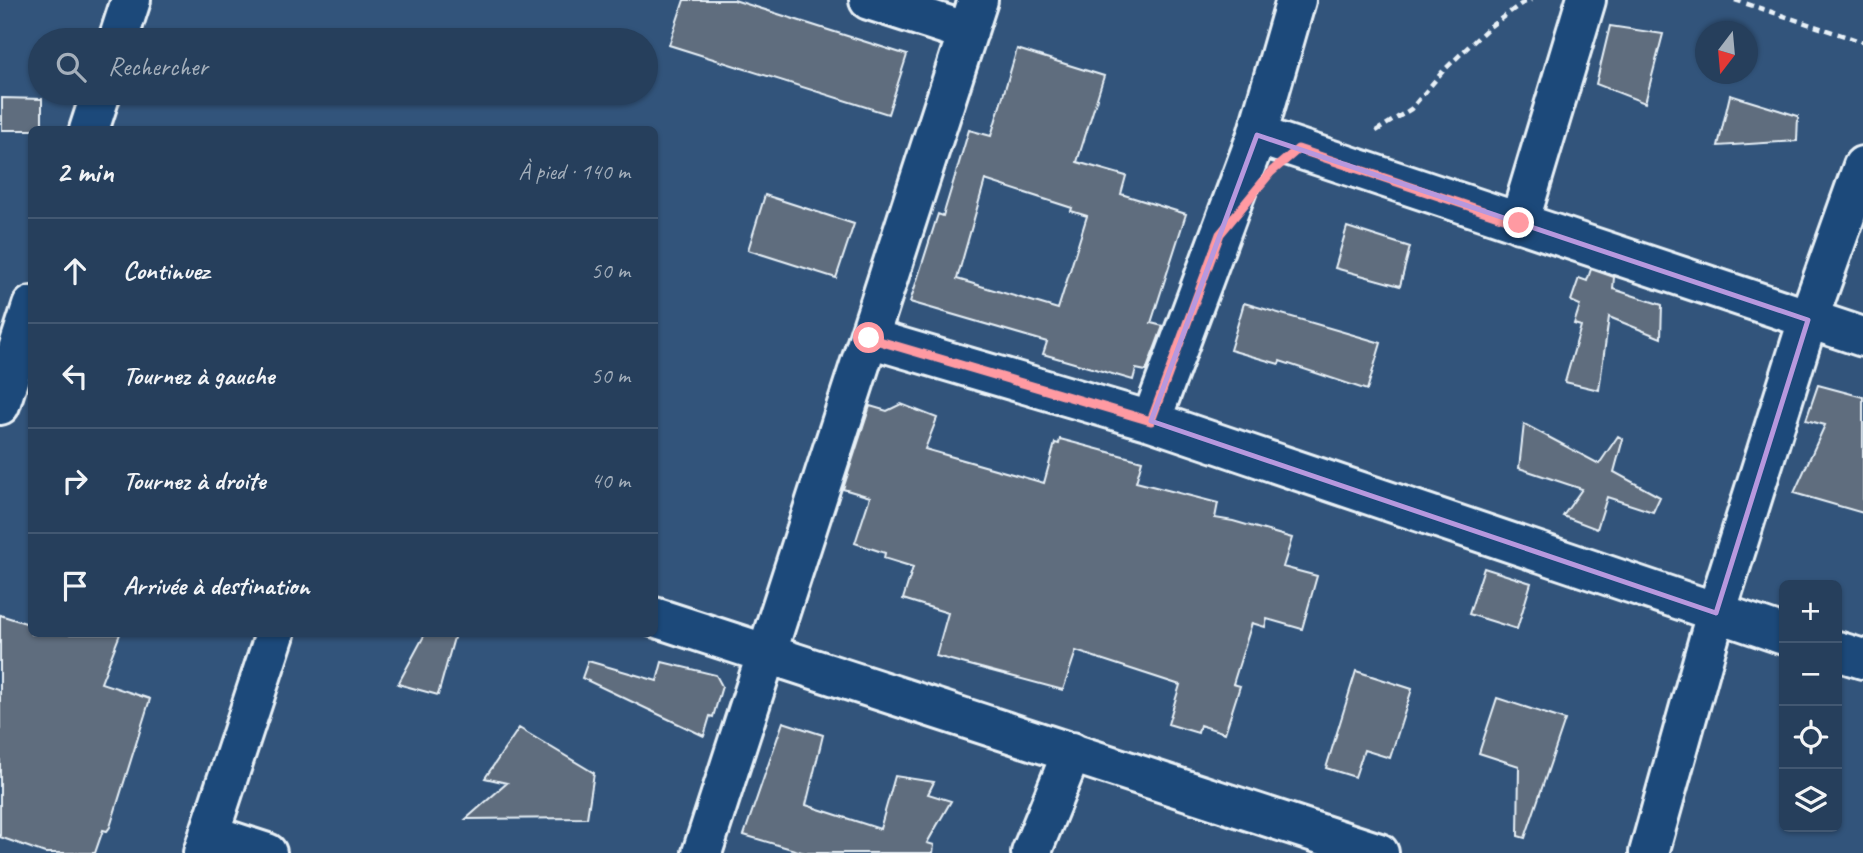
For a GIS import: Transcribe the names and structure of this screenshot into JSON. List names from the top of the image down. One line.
{"north":"bottom","page":{"search":"Rechercher","heading":["2 min","À pied · 140 m"],"list":[["Continuez","50 m"],["Tournez à gauche","50 m"],["Tournez à droite","40 m"],"Arrivée à destination"],"map_buttons":["+","−"]}}
